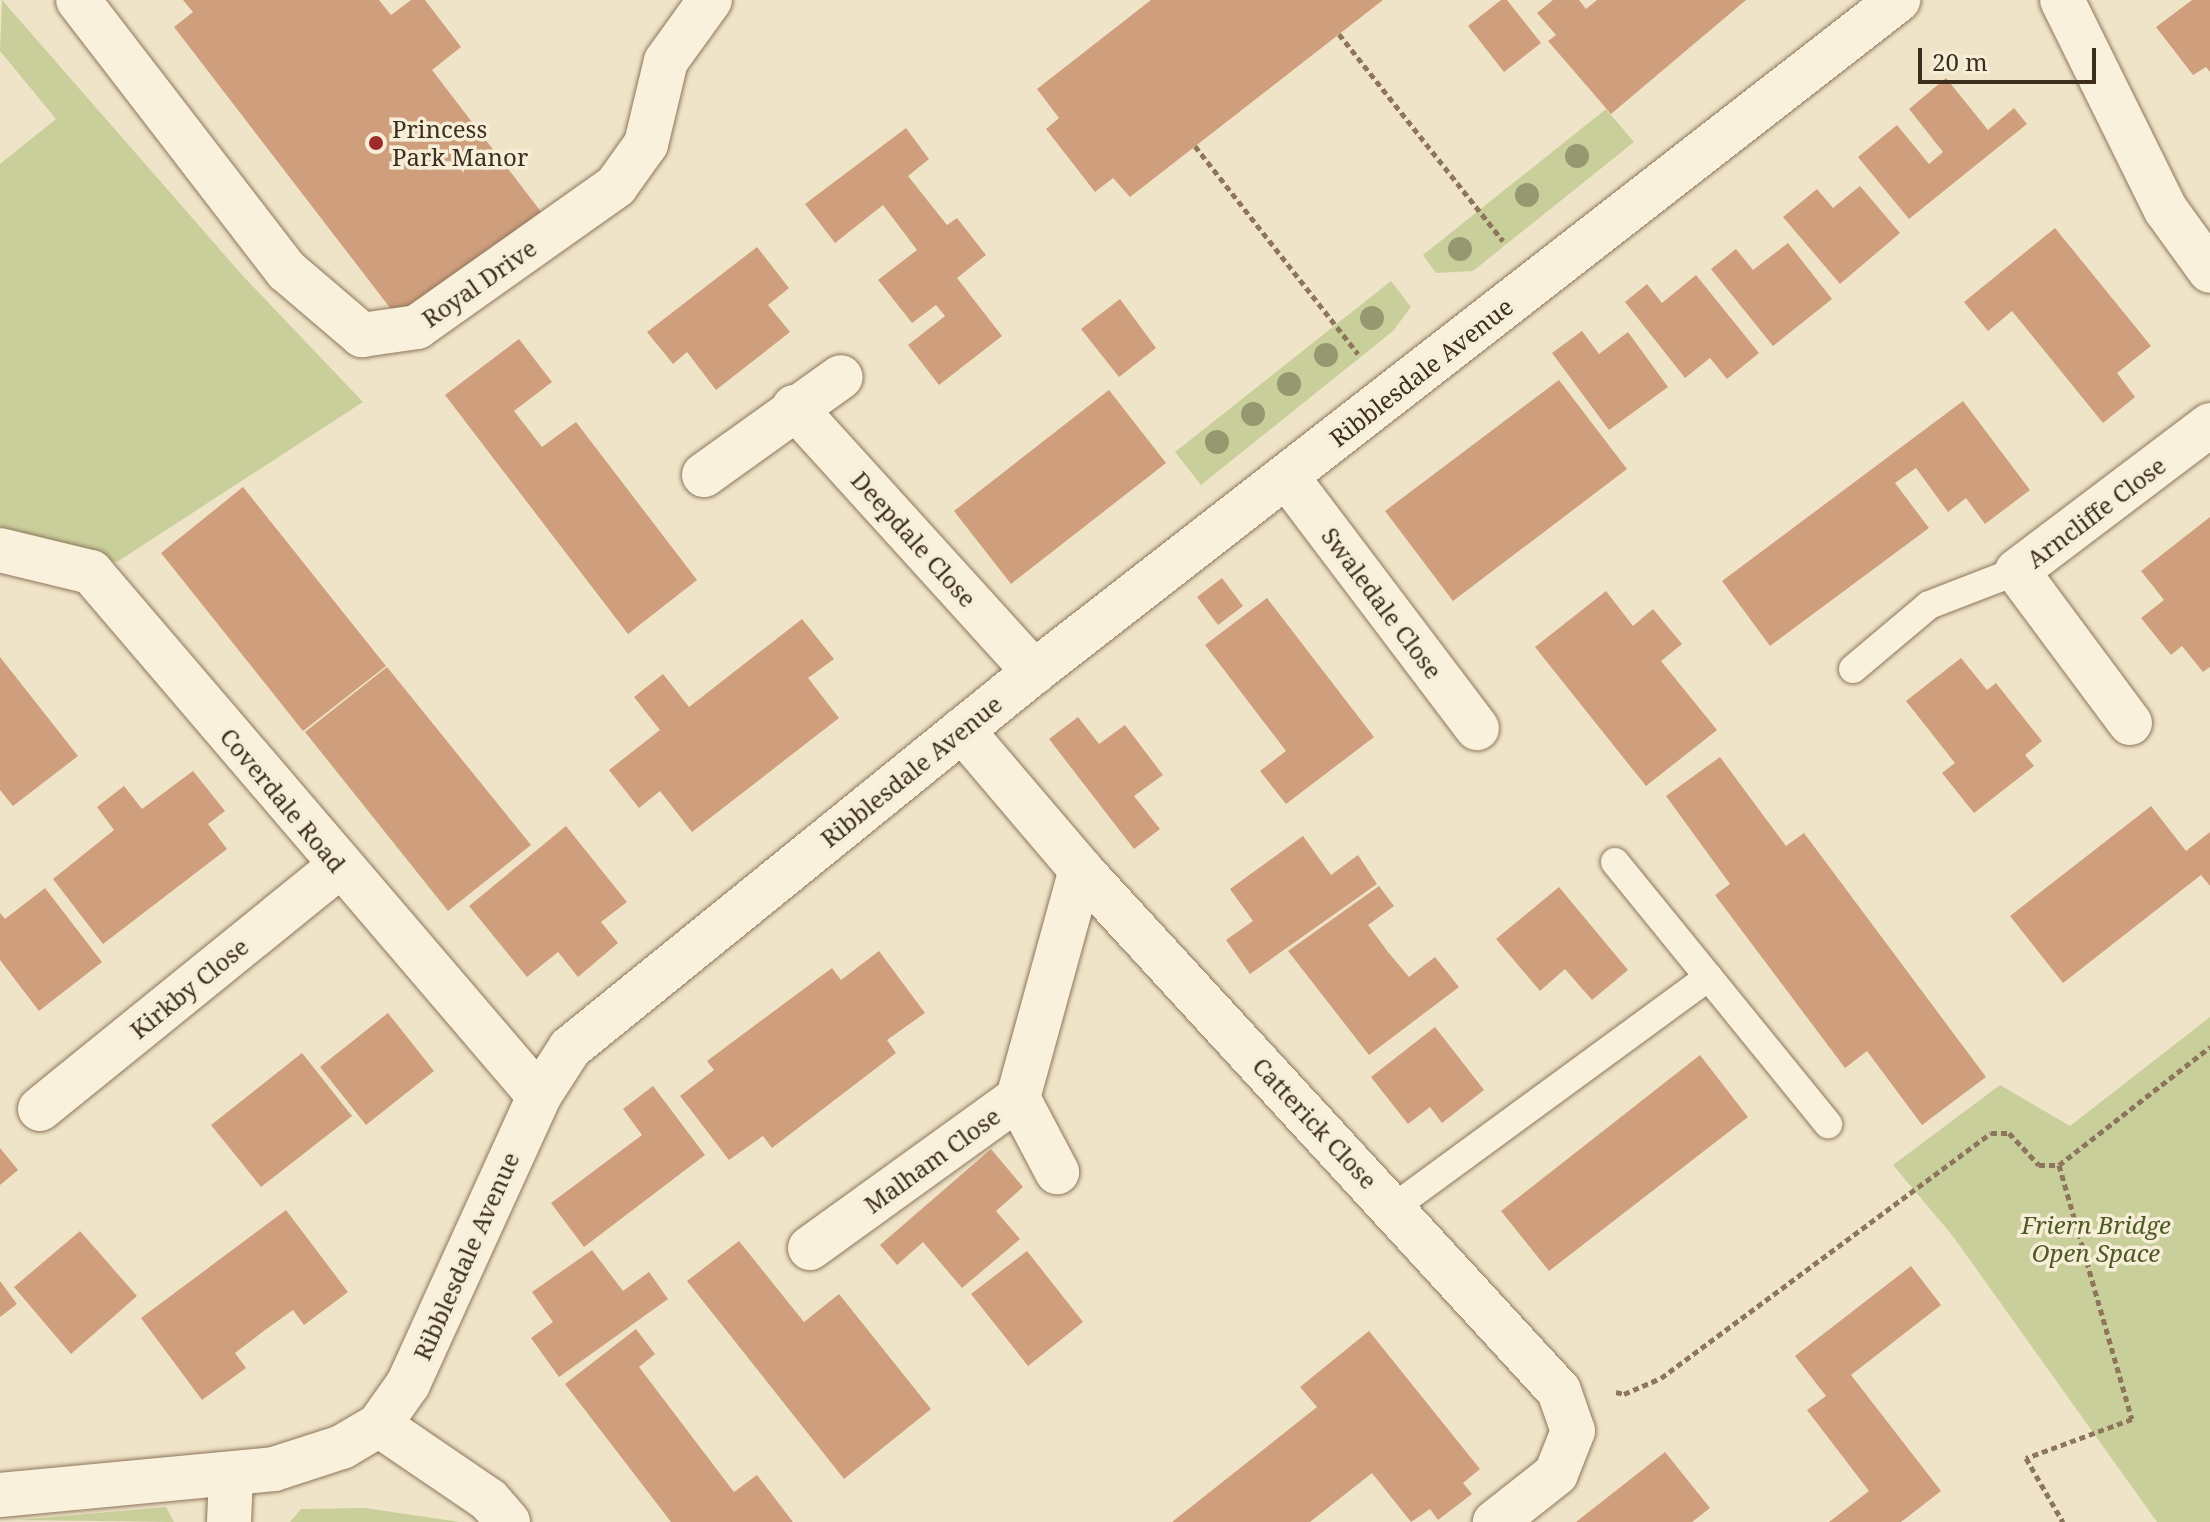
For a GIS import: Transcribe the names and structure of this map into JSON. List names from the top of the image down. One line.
{"streets":{"street":["Royal Drive","Ribblesdale Avenue","Arncliffe Close","Deepdale Close","Swaledale Close","Coverdale Road","Kirkby Close","Catterick Close","Malham Close"]},"crossings":[["Ribblesdale Avenue","Deepdale Close"],["Ribblesdale Avenue","Swaledale Close"],["Ribblesdale Avenue","Coverdale Road"],["Ribblesdale Avenue","Catterick Close"],["Coverdale Road","Kirkby Close"],["Catterick Close","Malham Close"]],"parks":["Friern Bridge Open Space"],"places":["Princess Park Manor"],"scale_bar":"20 m"}
